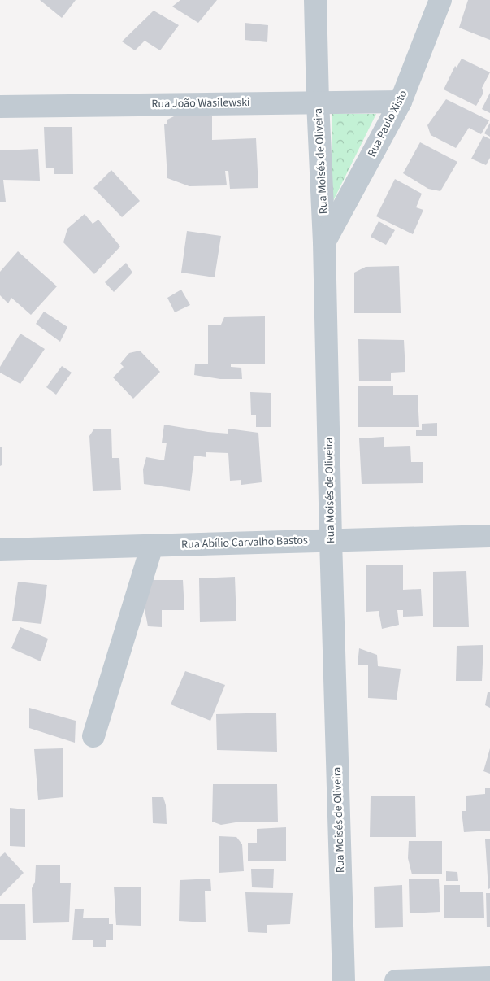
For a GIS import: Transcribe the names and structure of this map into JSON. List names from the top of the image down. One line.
{"streets":{"street":["Rua João Wasilewski","Rua Paulo Xisto","Rua Moisés de Oliveira","Rua Abílio Carvalho Bastos"]},"crossings":[["Rua João Wasilewski","Rua Paulo Xisto"],["Rua João Wasilewski","Rua Moisés de Oliveira"],["Rua Paulo Xisto","Rua Moisés de Oliveira"],["Rua Moisés de Oliveira","Rua Abílio Carvalho Bastos"]]}
